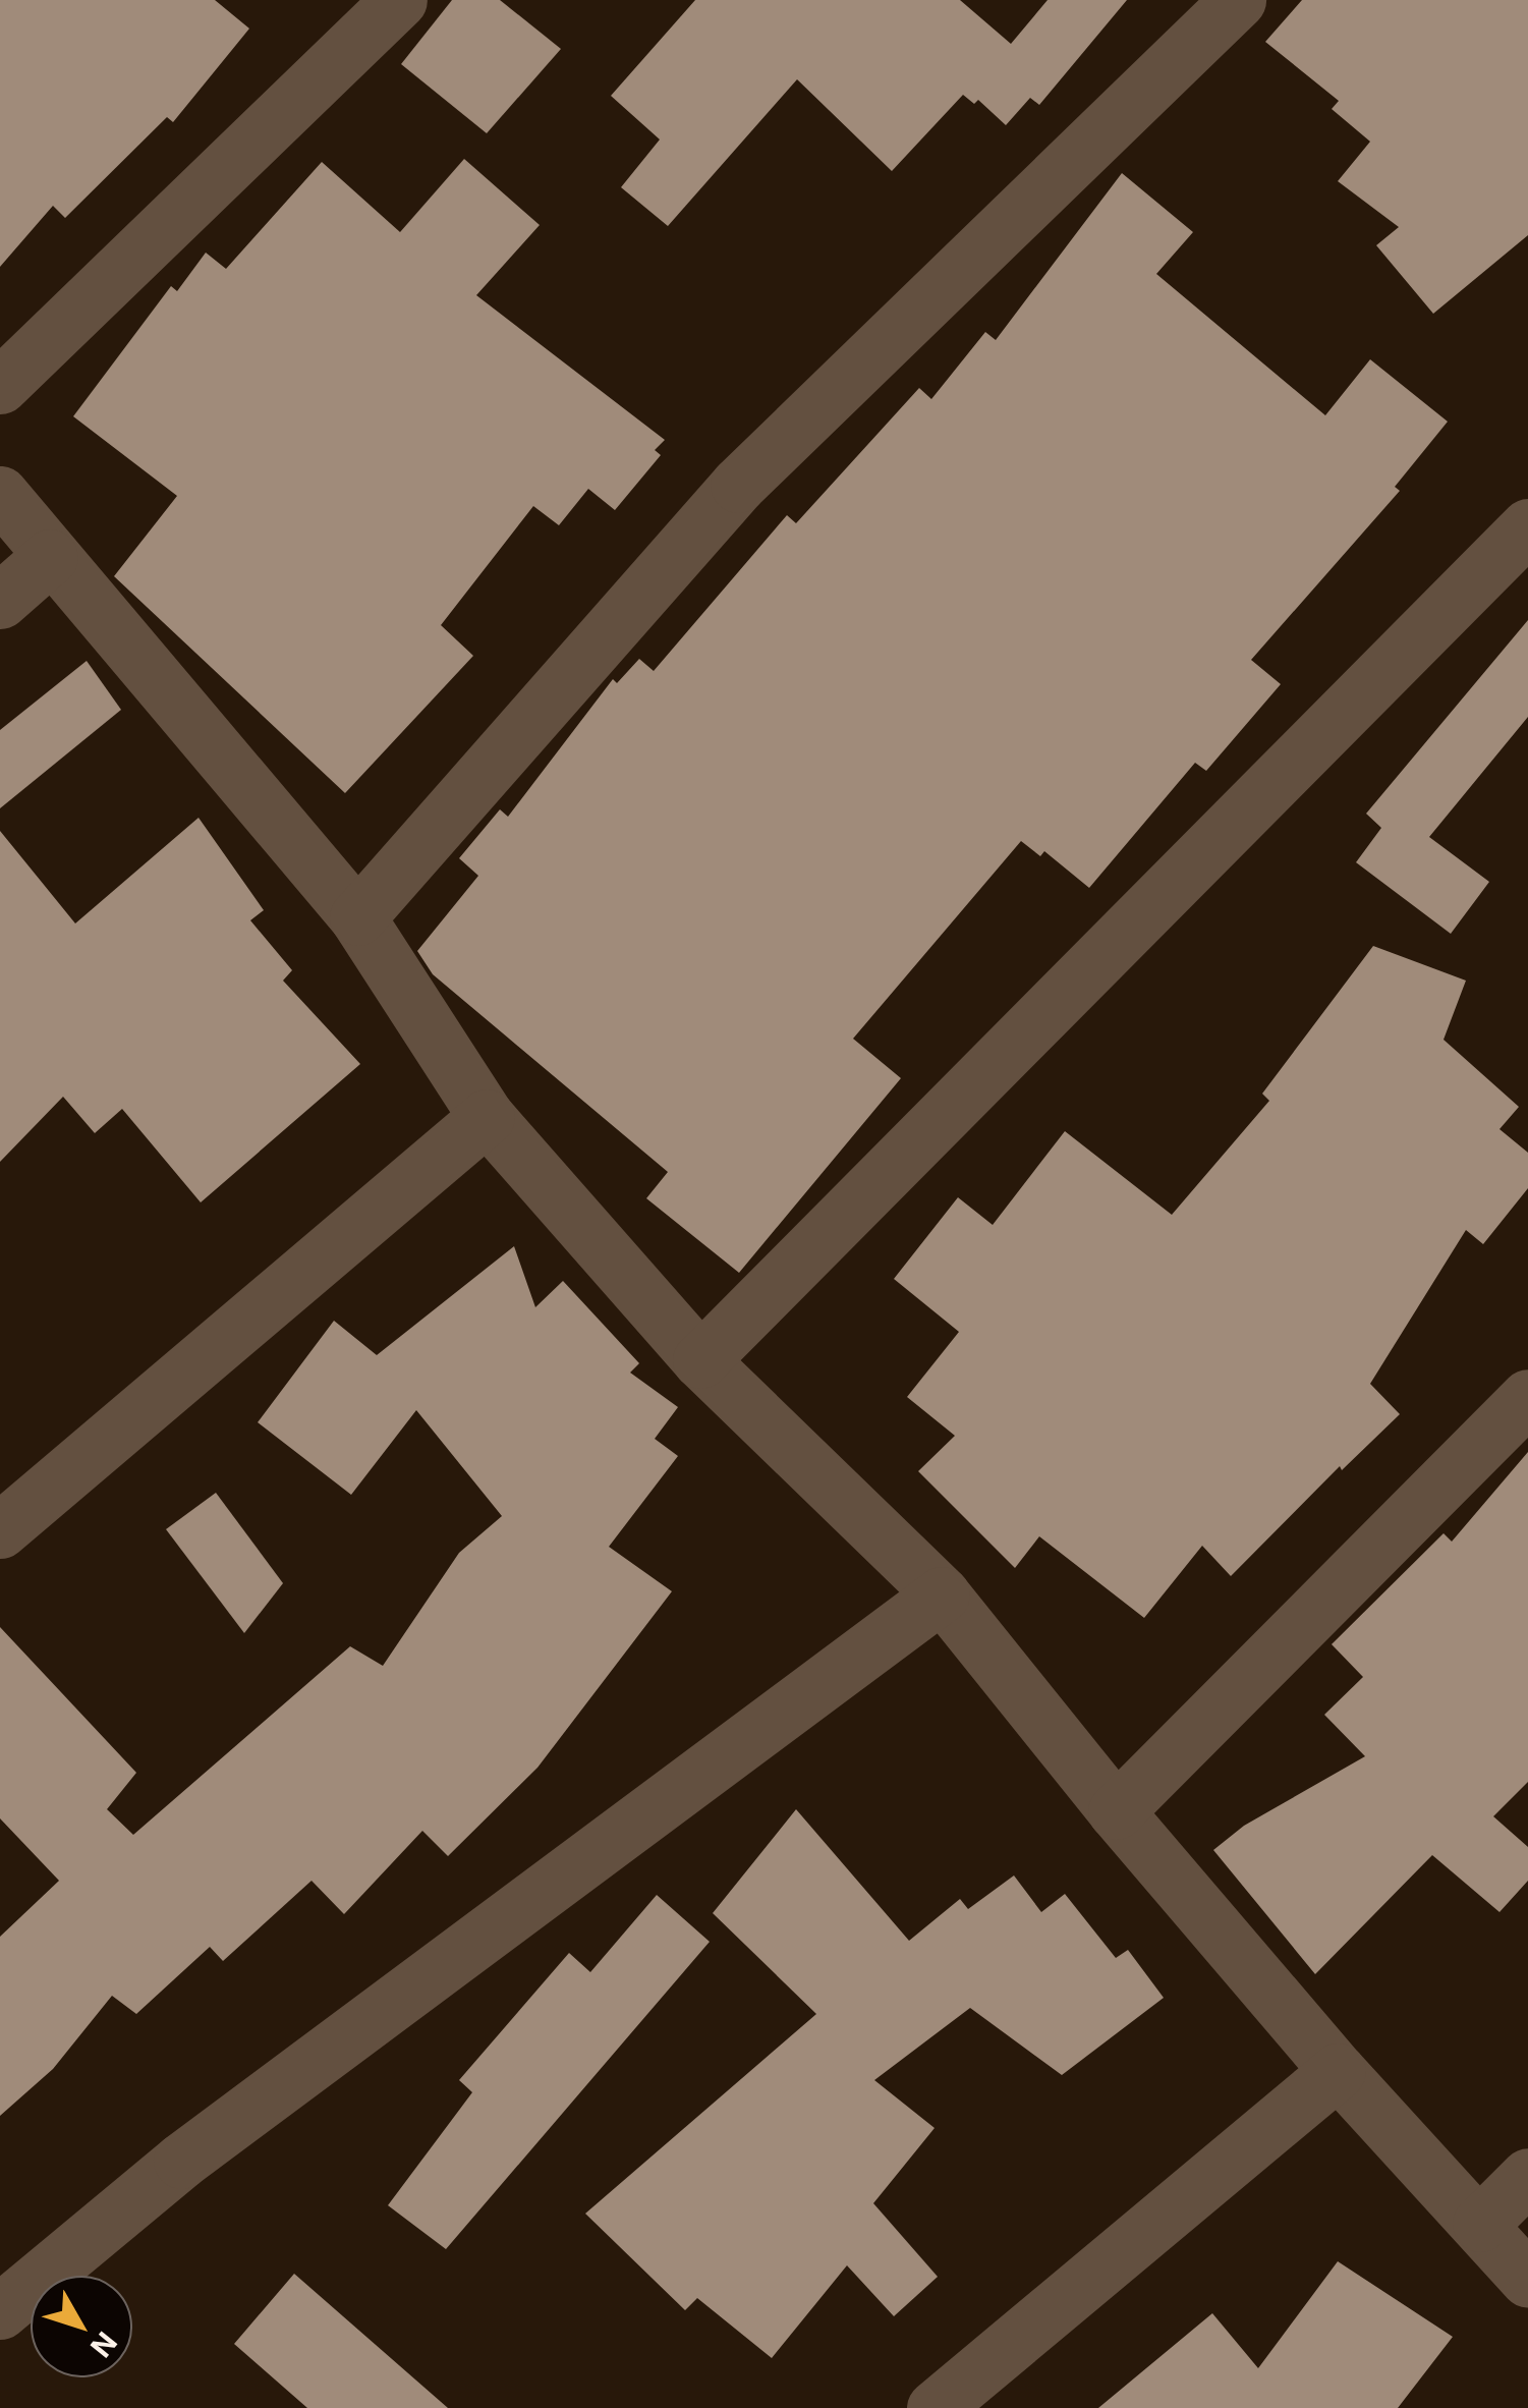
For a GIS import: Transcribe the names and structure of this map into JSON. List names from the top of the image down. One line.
{"north":"bottom right"}
